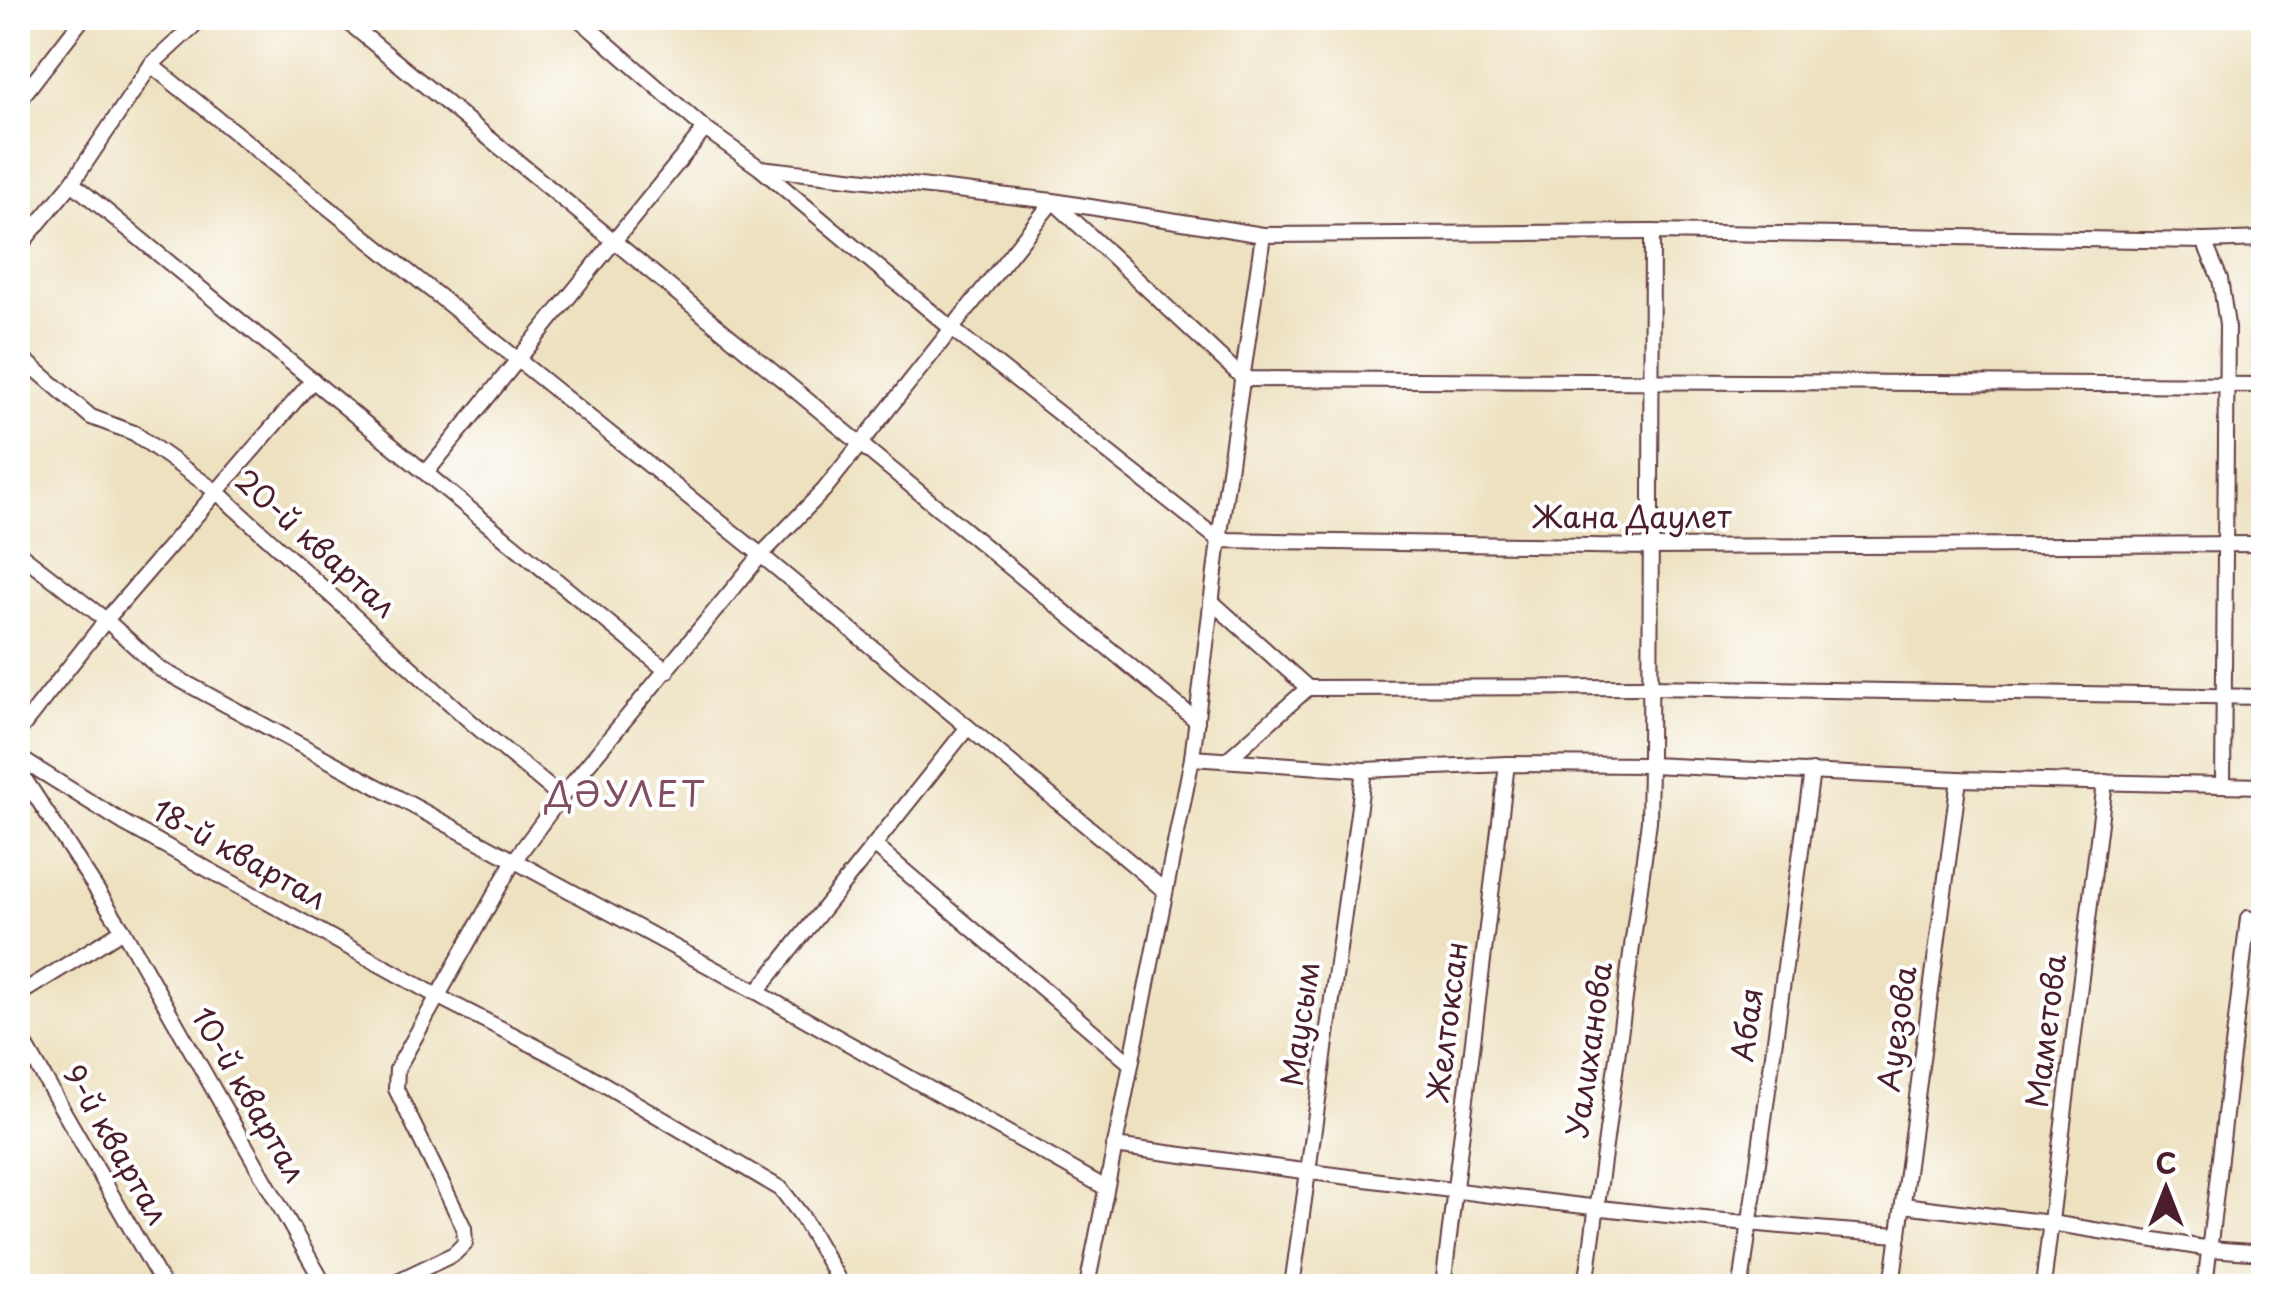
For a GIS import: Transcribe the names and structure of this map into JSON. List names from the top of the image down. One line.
{"streets":{"street":["Жана Даулет","20-й квартал","18-й квартал","Желтоксан","Маусым","Абая","Ауезова","Маметова","Уалиханова","10-й квартал","9-й квартал"]},"crossings":[["Жана Даулет","Уалиханова"]],"districts":["ДӘУЛЕТ"],"north":"top"}
